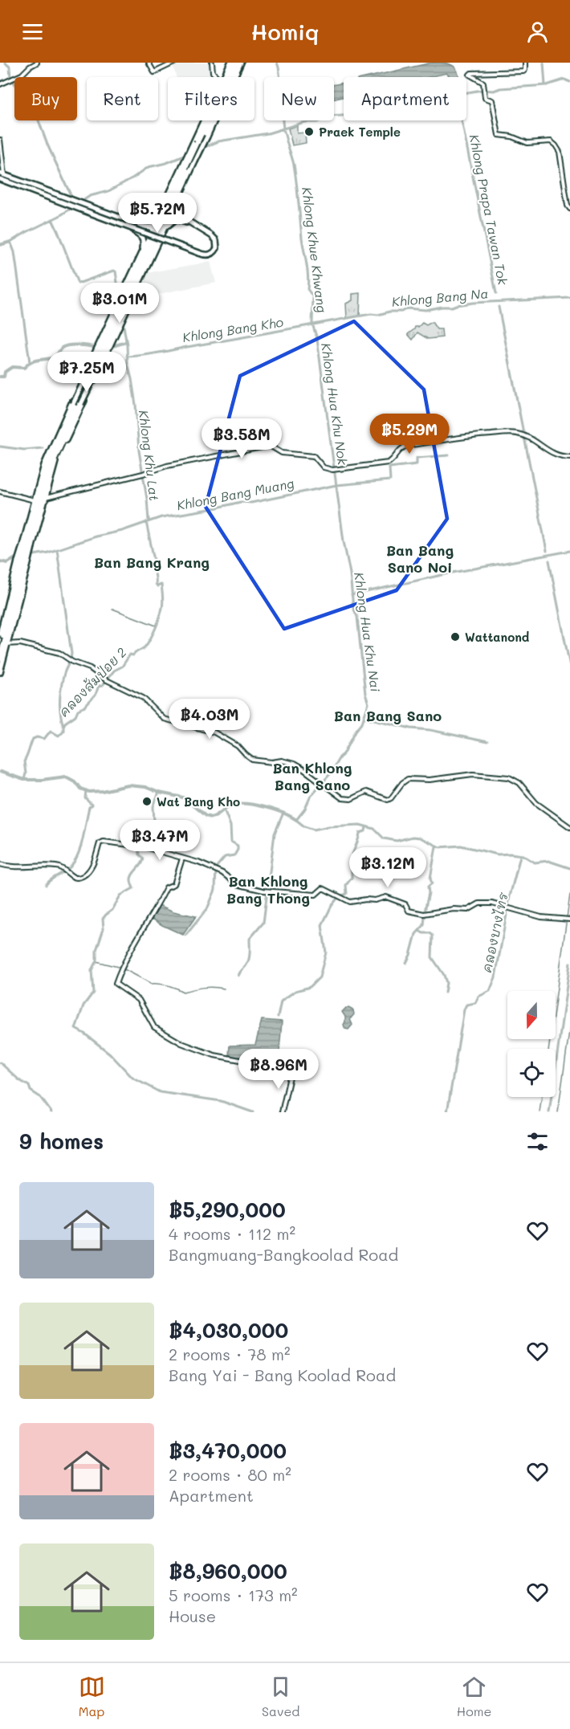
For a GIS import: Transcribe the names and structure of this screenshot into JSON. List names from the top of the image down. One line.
{"districts":["Ban Bang Sano Noi","Ban Bang Krang","Ban Bang Sano","Ban Khlong Bang Sano","Ban Khlong Bang Thong"],"water":["Khlong Prapa Tawan Tok","Khlong Khue Khwang","Khlong Bang Na","Khlong Bang Kho","Khlong Hua Khu Nok","Khlong Khu Lat","Khlong Bang Muang","Khlong Hua Khu Nai","คลองส้มป่อย 2","คลองบางไทร"],"places":["Praek Temple","Wattanond","Wat Bang Kho"],"north":"bottom","page":{"header":"Homiq","chip":["Buy","Rent","Filters","New","Apartment"],"price":["฿5.72M","฿3.01M","฿7.25M","฿5.29M","฿3.58M","฿4.03M","฿3.47M","฿3.12M","฿8.96M"],"heading":"9 homes","list":[{"name":"฿5,290,000","note":"4 rooms · 112 m² · Bangmuang-Bangkoolad Road"},{"name":"฿4,030,000","note":"2 rooms · 78 m² · Bang Yai - Bang Koolad Road"},{"name":"฿3,470,000","note":"2 rooms · 80 m² · Apartment"},{"name":"฿8,960,000","note":"5 rooms · 173 m² · House"}],"tabs":["Map","Saved","Home"]}}
